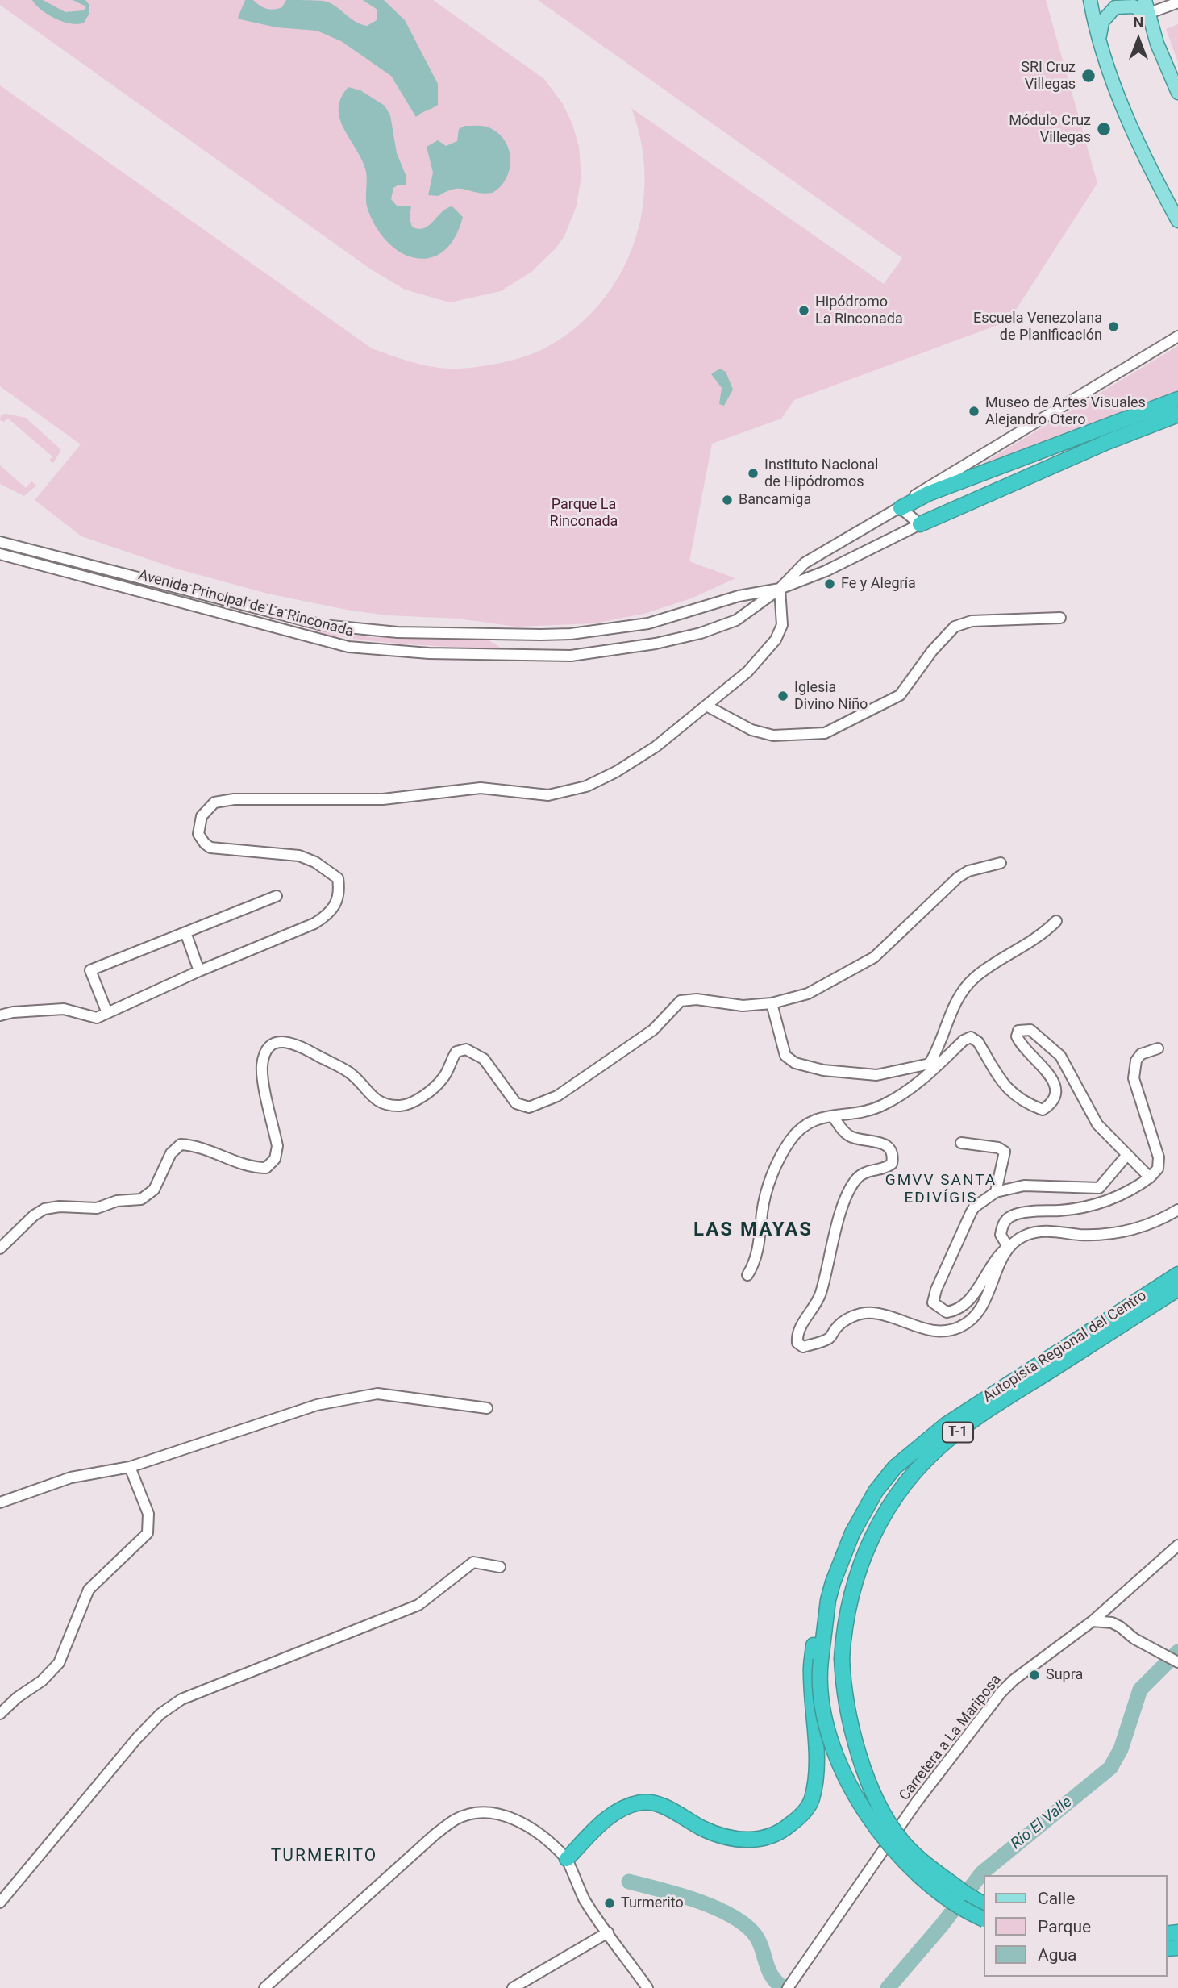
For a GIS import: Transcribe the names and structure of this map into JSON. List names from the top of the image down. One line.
{"streets":{"highway":["Autopista Regional del Centro","T-1"],"street":["Avenida Principal de La Rinconada","Carretera a La Mariposa"]},"districts":["GMVV SANTA EDIVÍGIS","LAS MAYAS","TURMERITO"],"water":["Río El Valle"],"parks":["Parque La Rinconada"],"places":["SRI Cruz Villegas","Módulo Cruz Villegas","Hipódromo La Rinconada","Escuela Venezolana de Planificación","Museo de Artes Visuales Alejandro Otero","Instituto Nacional de Hipódromos","Bancamiga","Fe y Alegría","Iglesia Divino Niño","Supra","Turmerito"],"legend":["Calle","Parque","Agua"],"north":"top"}
